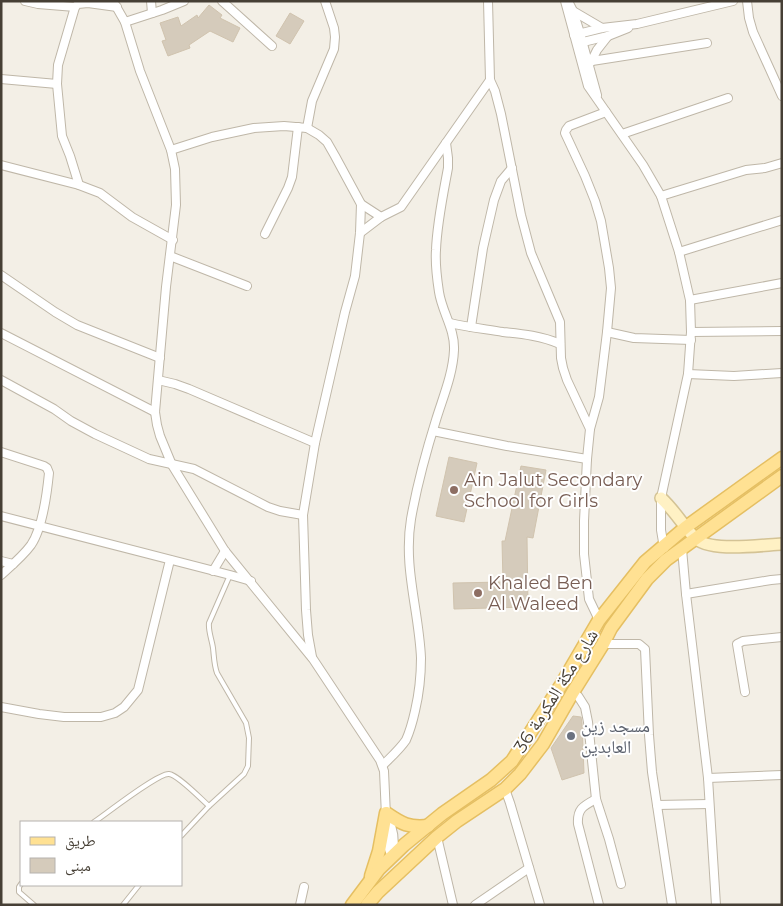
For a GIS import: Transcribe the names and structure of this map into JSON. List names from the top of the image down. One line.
{"streets":{"main road":["شارع مكة المكرمة 36"]},"places":["Ain Jalut Secondary School for Girls","Khaled Ben Al Waleed","مسجد زين العابدين"],"legend":["طريق","مبنى"]}
